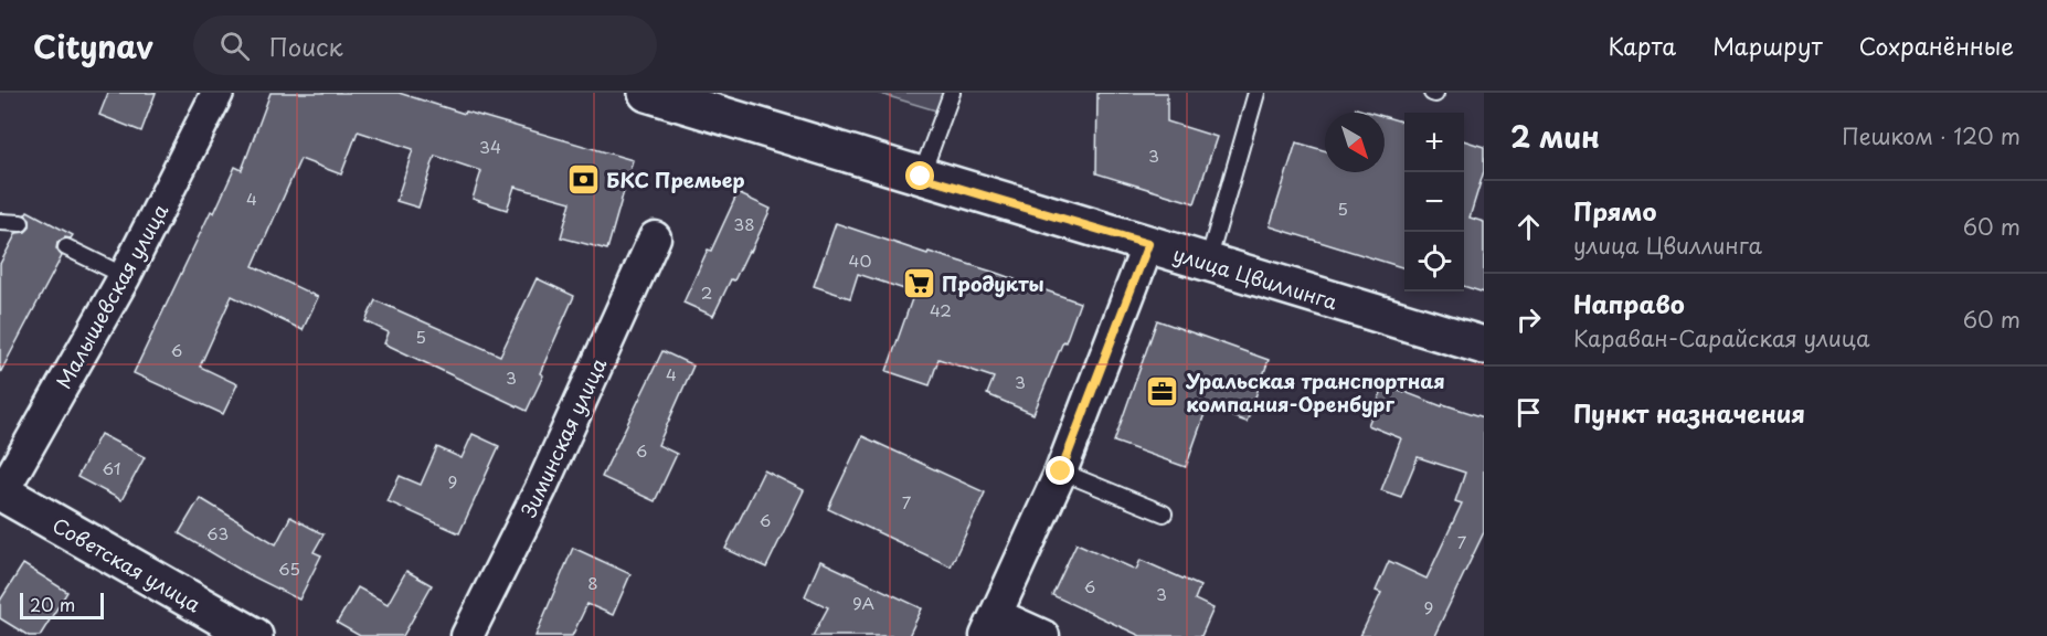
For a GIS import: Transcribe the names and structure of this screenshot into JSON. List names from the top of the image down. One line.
{"streets":{"main road":["улица Цвиллинга","Советская улица"],"street":["Малышевская улица","Зиминская улица"]},"crossings":[["Малышевская улица","Советская улица"]],"places":{"bank":["БКС Премьер"],"supermarket":["Продукты"],"office":["Уральская транспортная компания-Оренбург"]},"house_numbers":["34","3","4","5","38","40","2","42","5","6","4","3","3","6","61","9","7","6","63","7","65","8","6","3","9А","9"],"scale_bar":"20 m","north":"bottom right","page":{"header":"Citynav","search":"Поиск","nav":["Карта","Маршрут","Сохранённые"],"heading":["2 мин","Пешком · 120 m"],"map_buttons":["+","−"],"list":[["Прямо","улица Цвиллинга","60 m"],["Направо","Караван-Сарайская улица","60 m"],"Пункт назначения"],"scale":"20 m"}}
